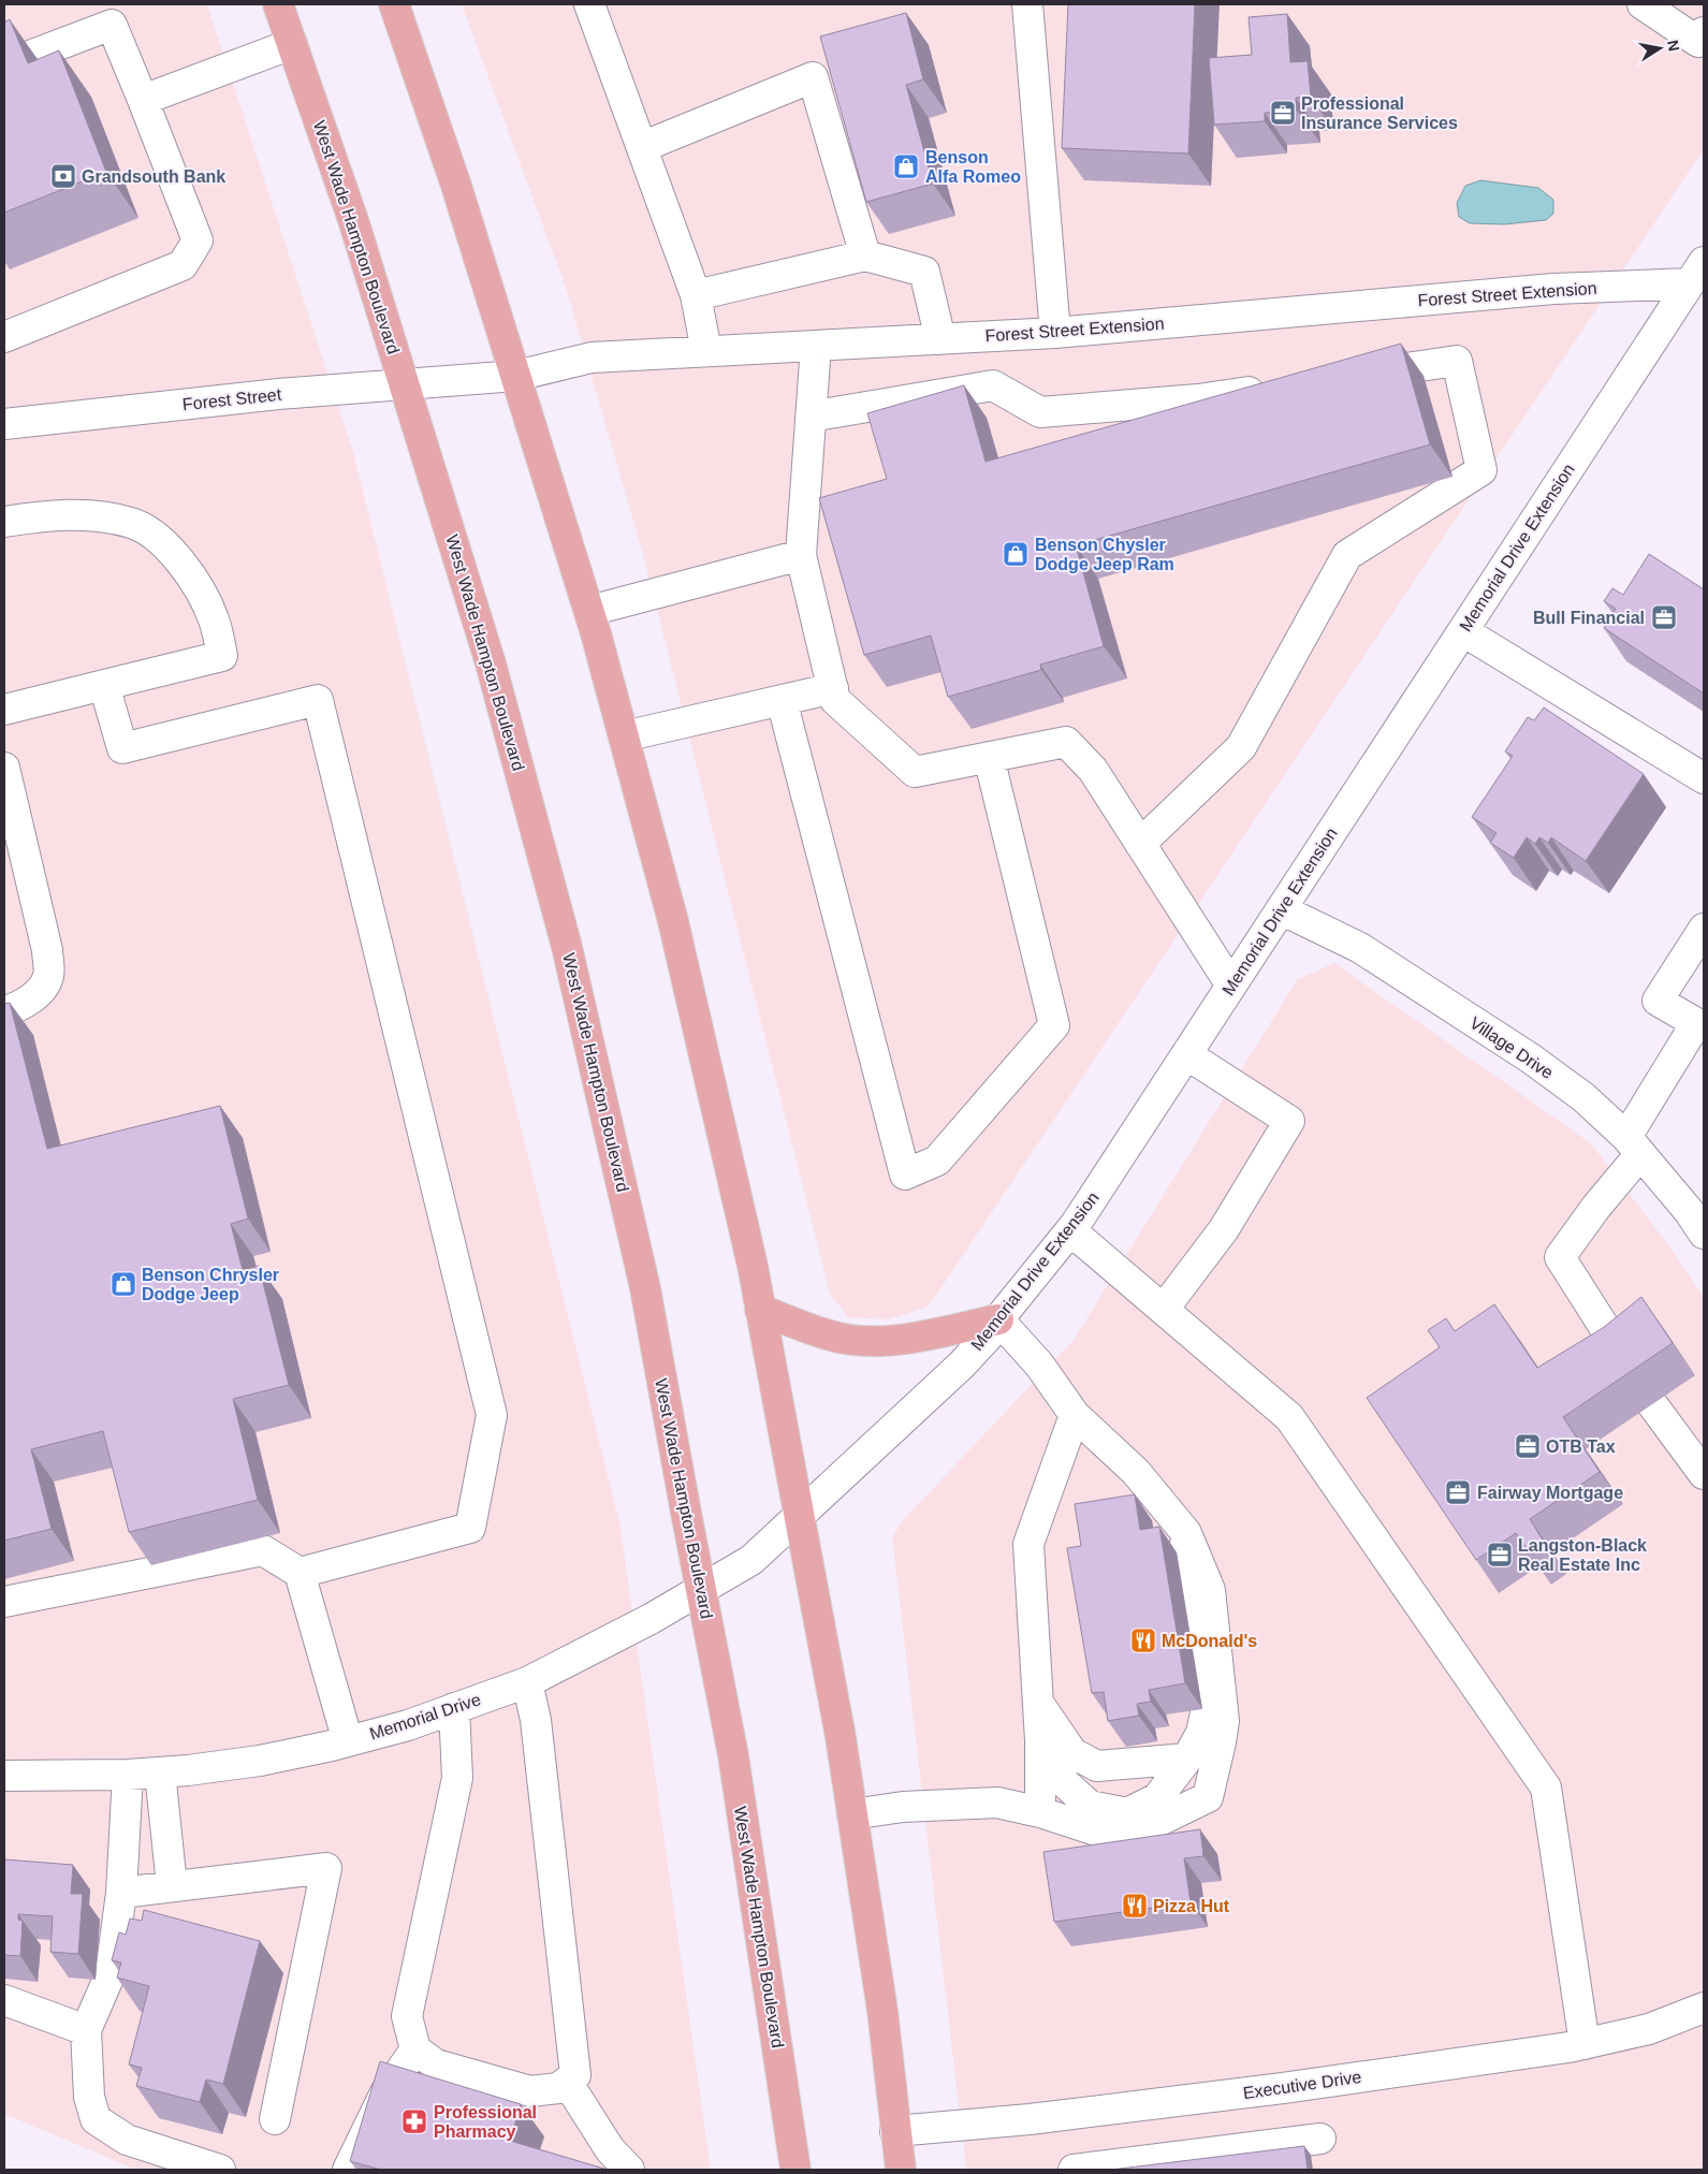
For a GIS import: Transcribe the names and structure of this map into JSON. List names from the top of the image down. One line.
{"streets":{"main road":["West Wade Hampton Boulevard"],"street":["Forest Street Extension","Forest Street","Memorial Drive Extension","Village Drive","Memorial Drive","Executive Drive"]},"crossings":[["West Wade Hampton Boulevard","Forest Street"],["West Wade Hampton Boulevard","Memorial Drive"],["Forest Street Extension","Forest Street"],["Forest Street Extension","Memorial Drive Extension"],["Memorial Drive Extension","Village Drive"],["Memorial Drive Extension","Memorial Drive"]],"places":{"office":["Professional Insurance Services","Bull Financial","OTB Tax","Fairway Mortgage","Langston-Black Real Estate Inc"],"shop":["Benson Alfa Romeo","Benson Chysler Dodge Jeep Ram","Benson Chrysler Dodge Jeep"],"bank":["Grandsouth Bank"],"restaurant":["McDonald's","Pizza Hut"],"pharmacy":["Professional Pharmacy"]},"north":"right"}
